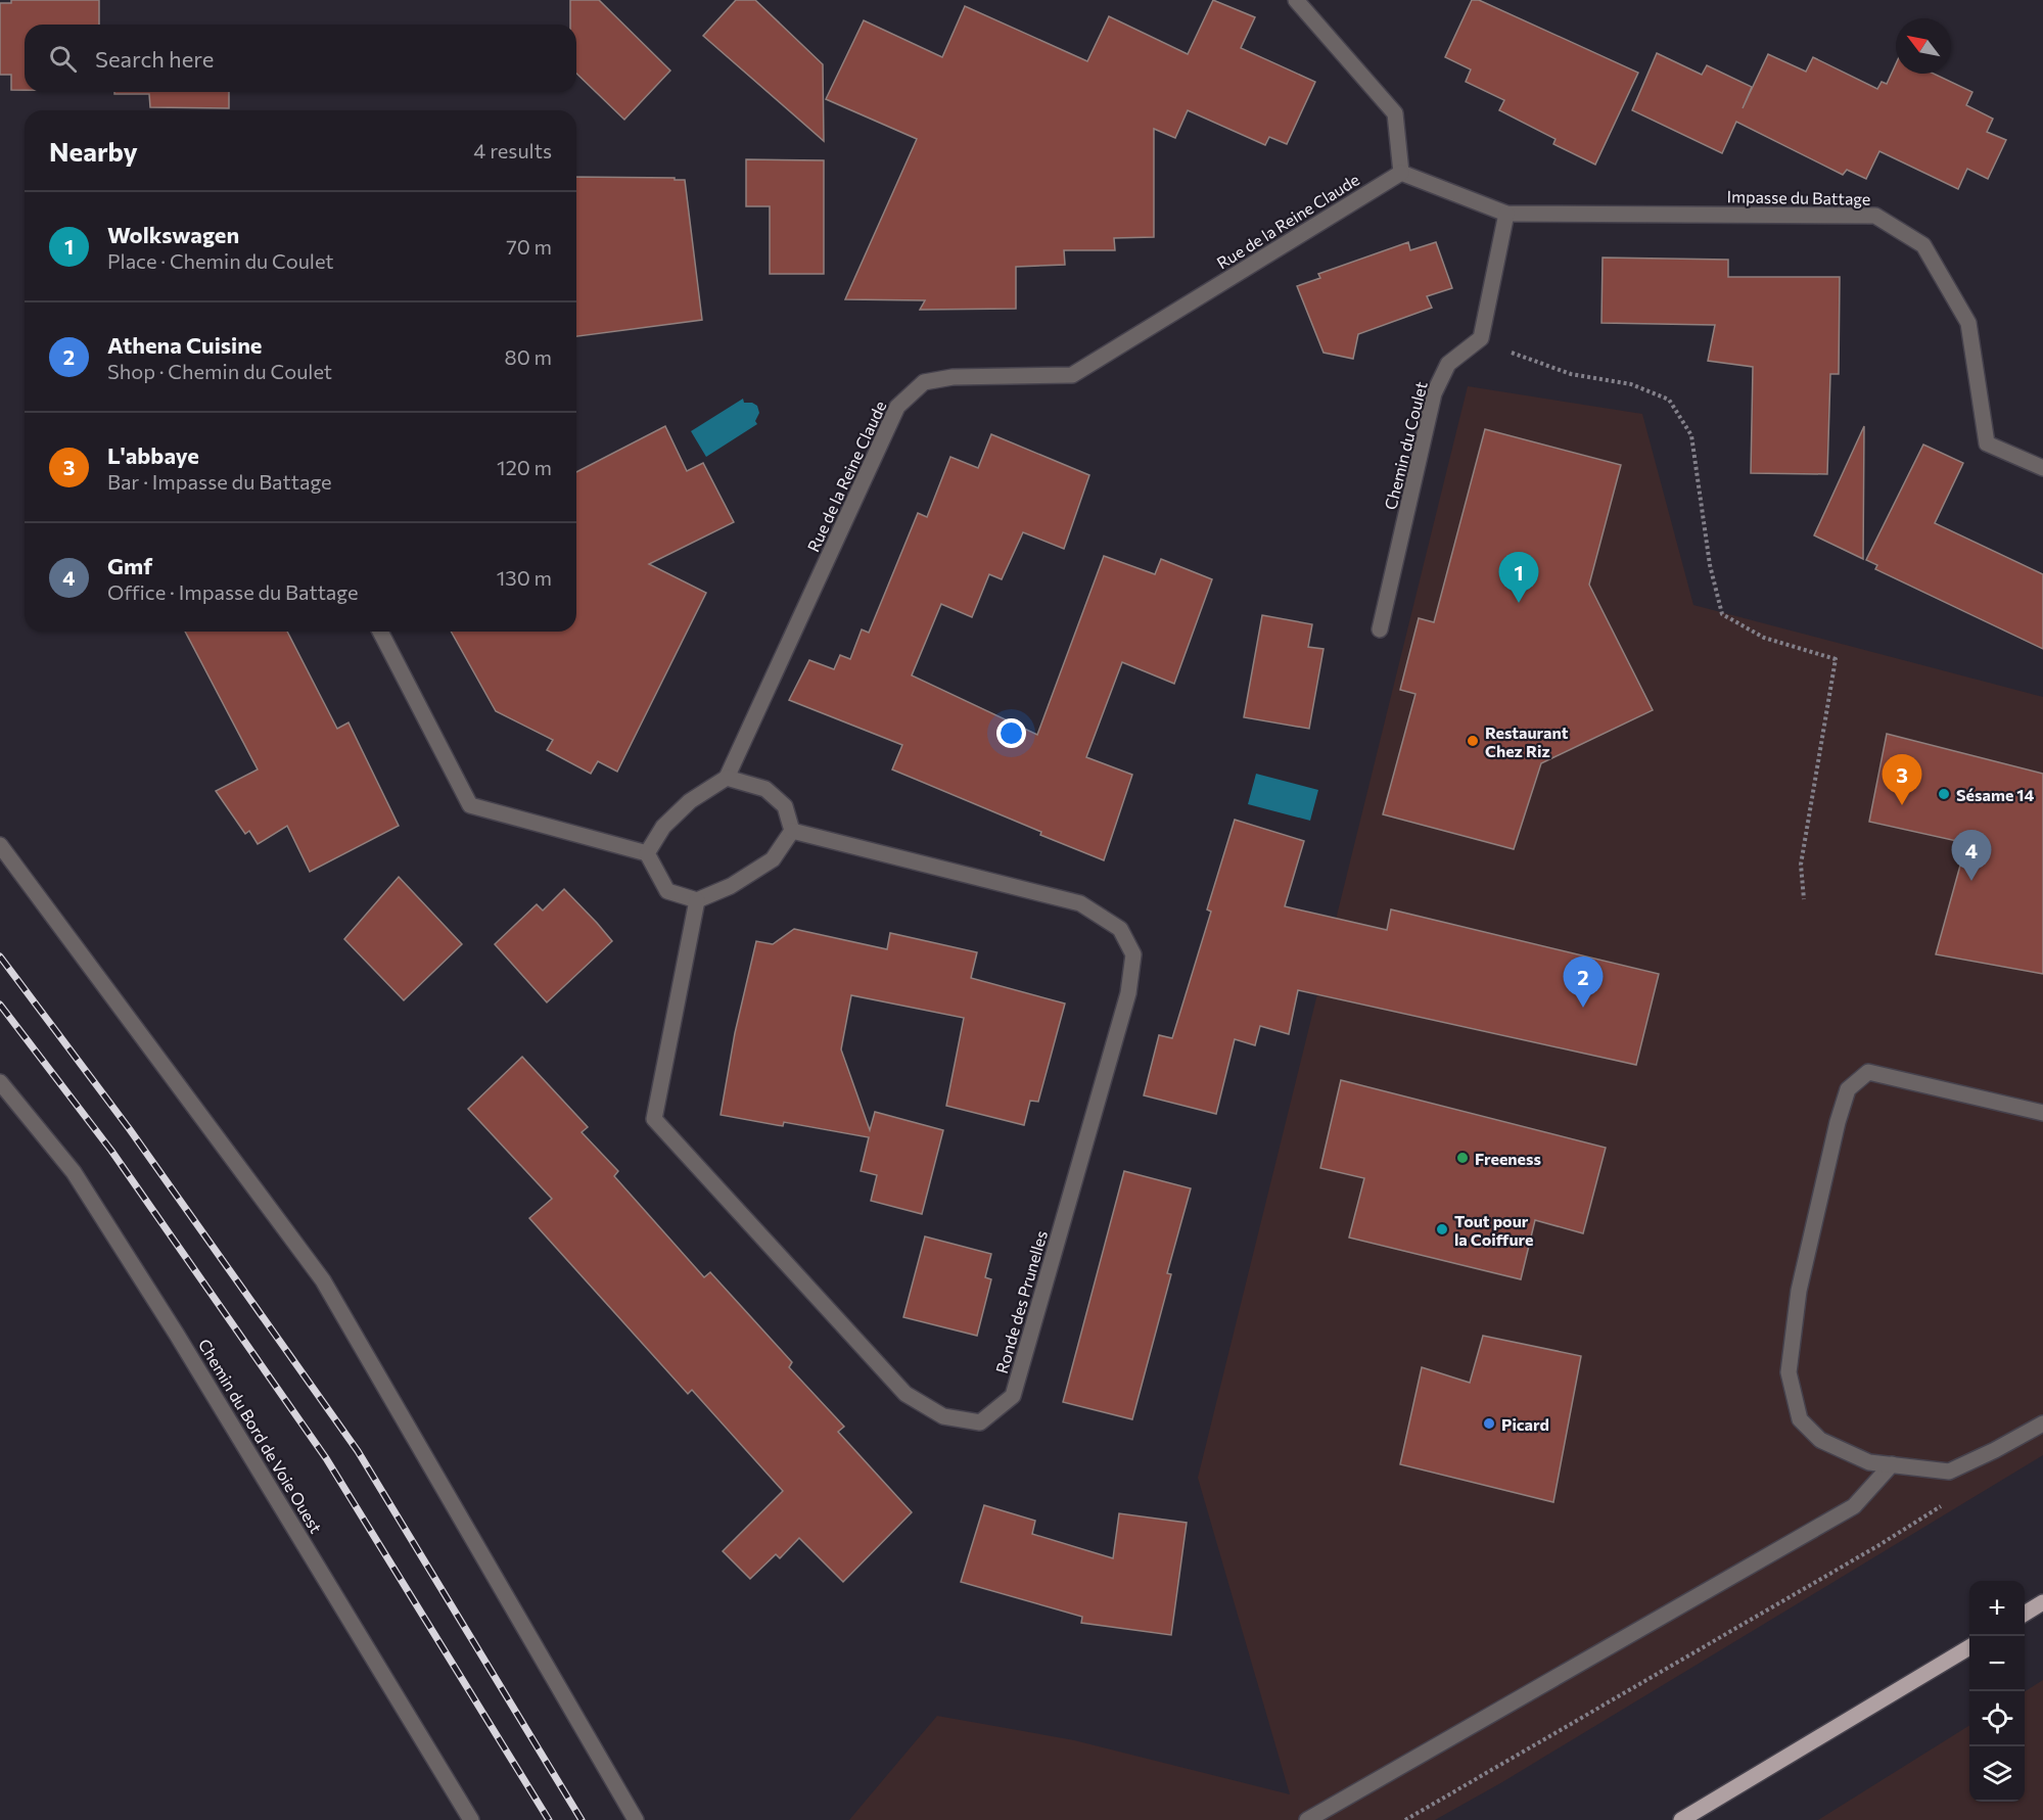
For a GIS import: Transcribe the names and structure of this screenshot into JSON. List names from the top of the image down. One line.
{"streets":{"street":["Impasse du Battage","Rue de la Reine Claude","Chemin du Coulet","Ronde des Prunelles","Chemin du Bord de Voie Ouest"]},"crossings":[["Impasse du Battage","Rue de la Reine Claude"],["Rue de la Reine Claude","Ronde des Prunelles"]],"places":["Restaurant Chez Riz","Sésame 14","Freeness","Tout pour la Coiffure","Picard"],"north":"top left","page":{"search":"Search here","heading":["Nearby","4 results"],"list":[{"mark":"1","name":"Wolkswagen","note":"Place · Chemin du Coulet","value":"70 m"},{"mark":"2","name":"Athena Cuisine","note":"Shop · Chemin du Coulet","value":"80 m"},{"mark":"3","name":"L'abbaye","note":"Bar · Impasse du Battage","value":"120 m"},{"mark":"4","name":"Gmf","note":"Office · Impasse du Battage","value":"130 m"}],"pins":["1","3","4","2"],"map_buttons":["+","−"]}}
